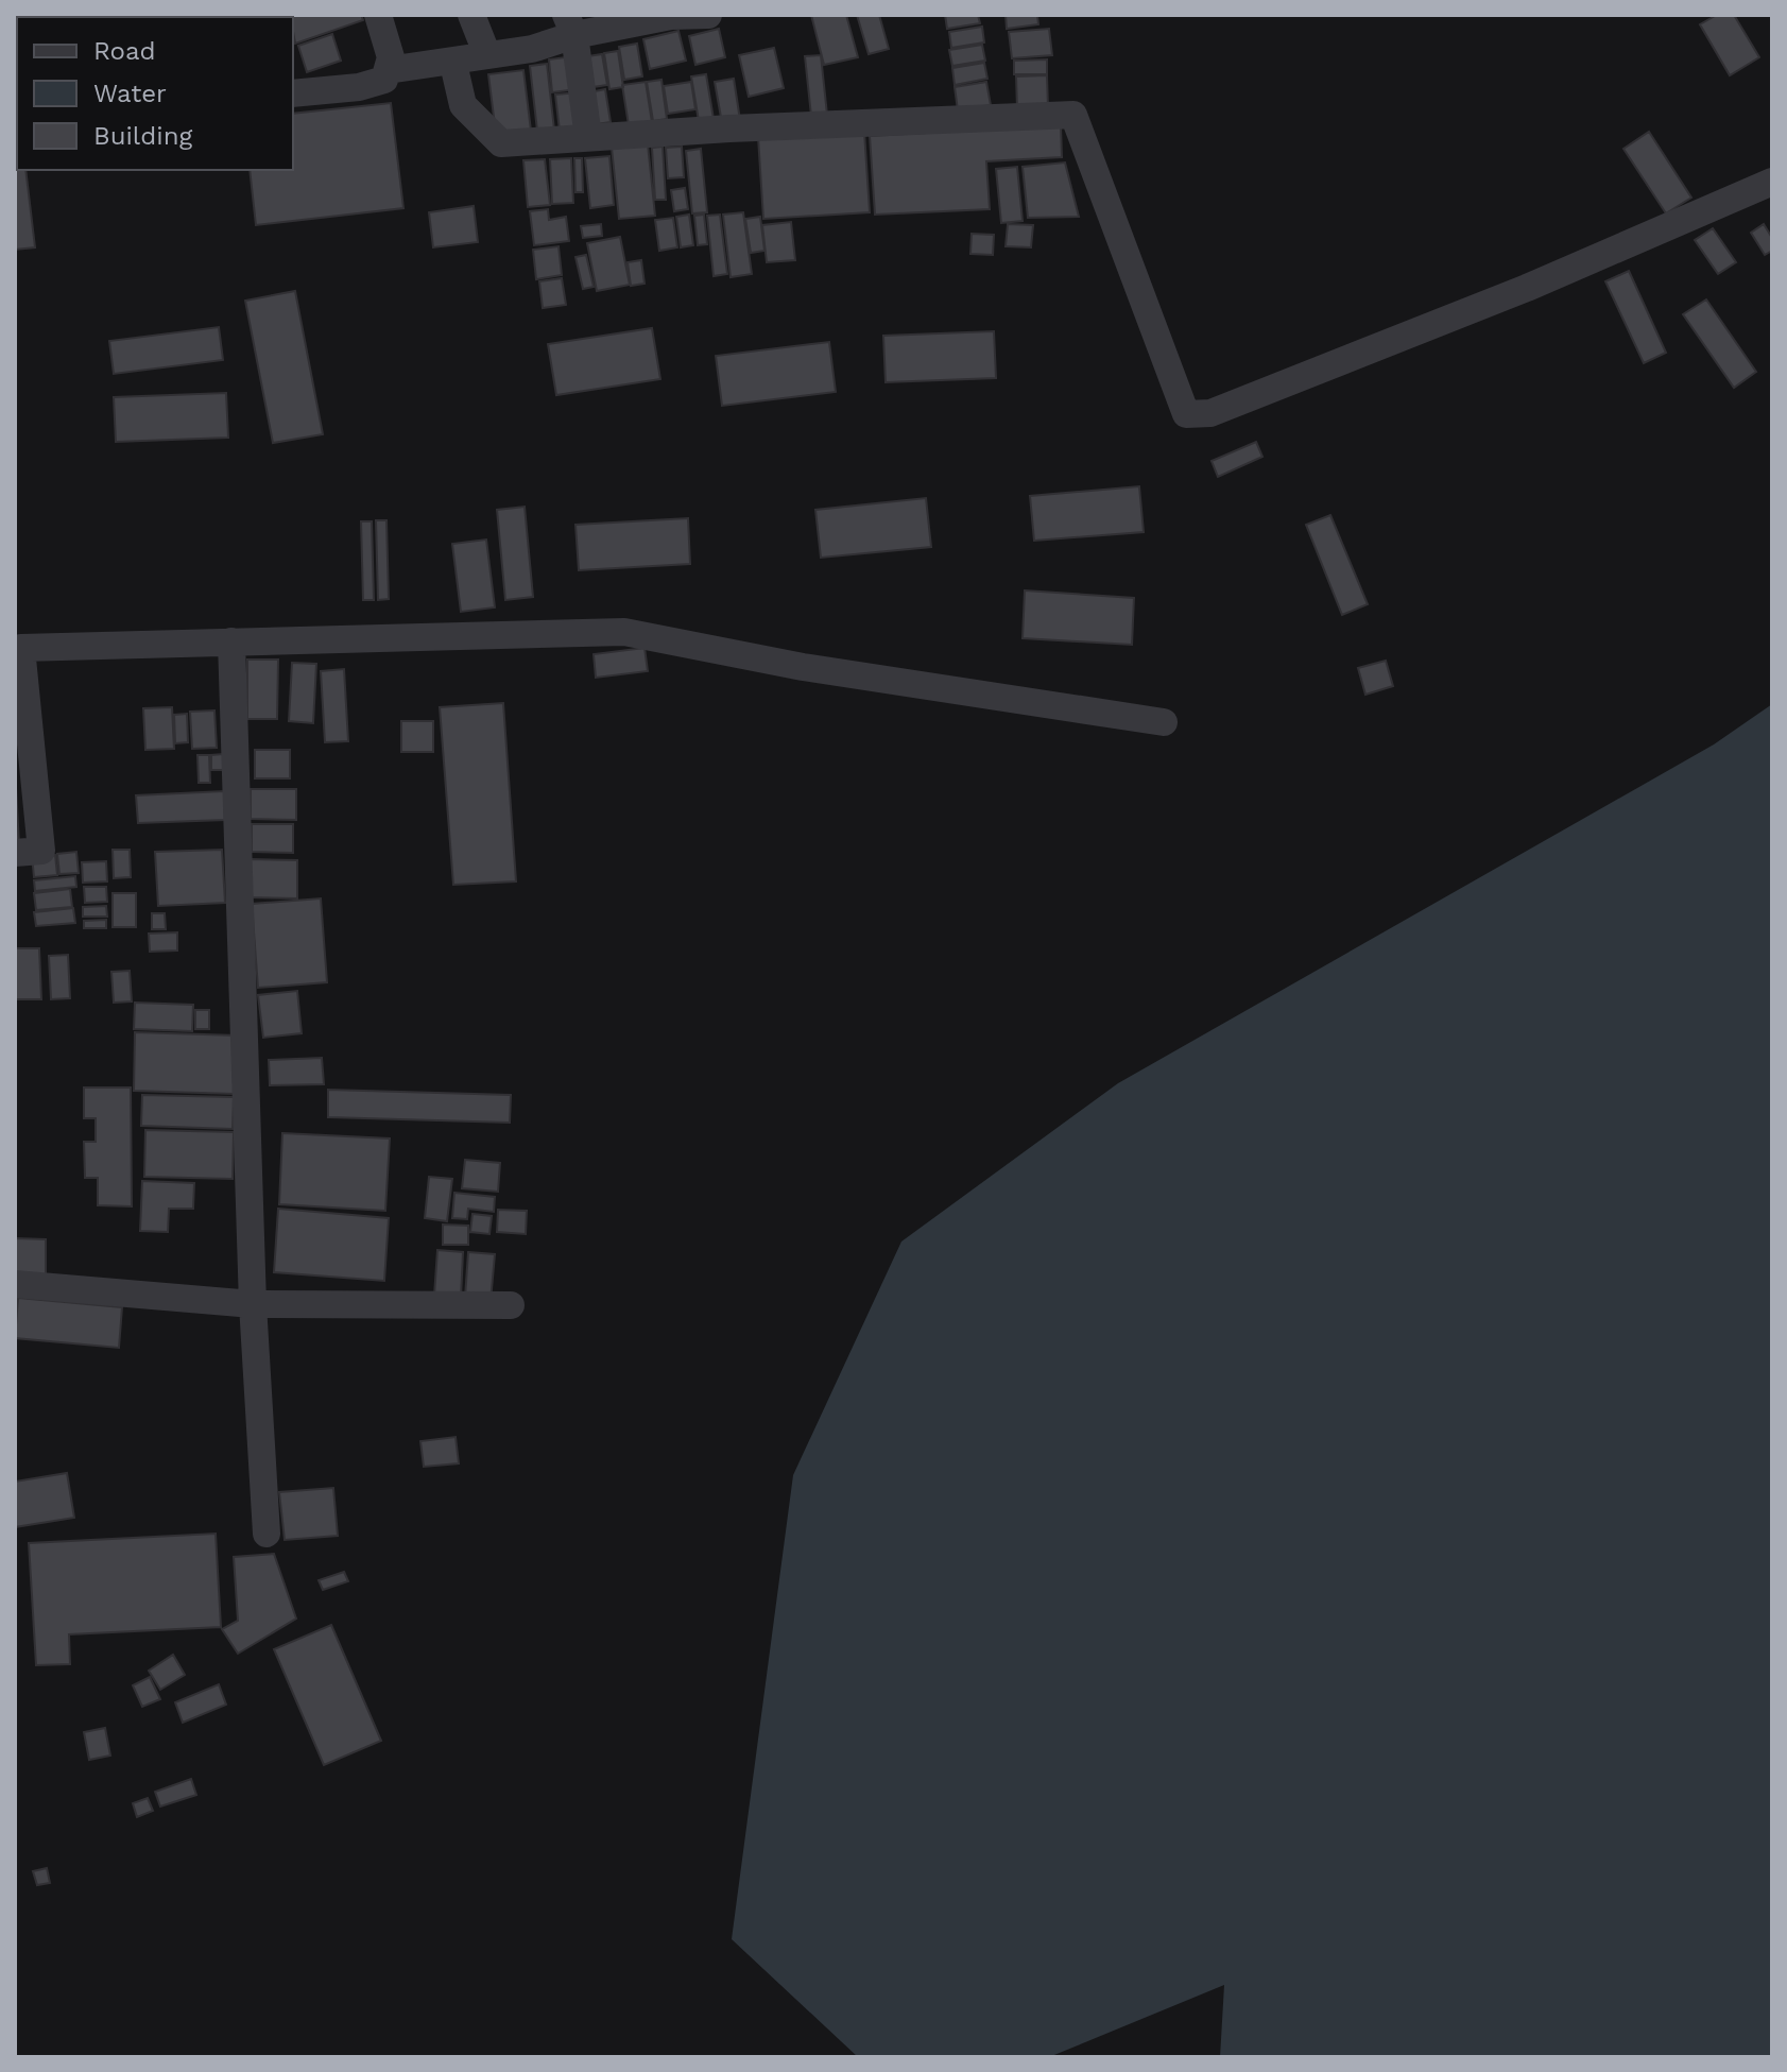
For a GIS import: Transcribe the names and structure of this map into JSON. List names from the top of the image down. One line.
{"legend":["Road","Water","Building"]}
